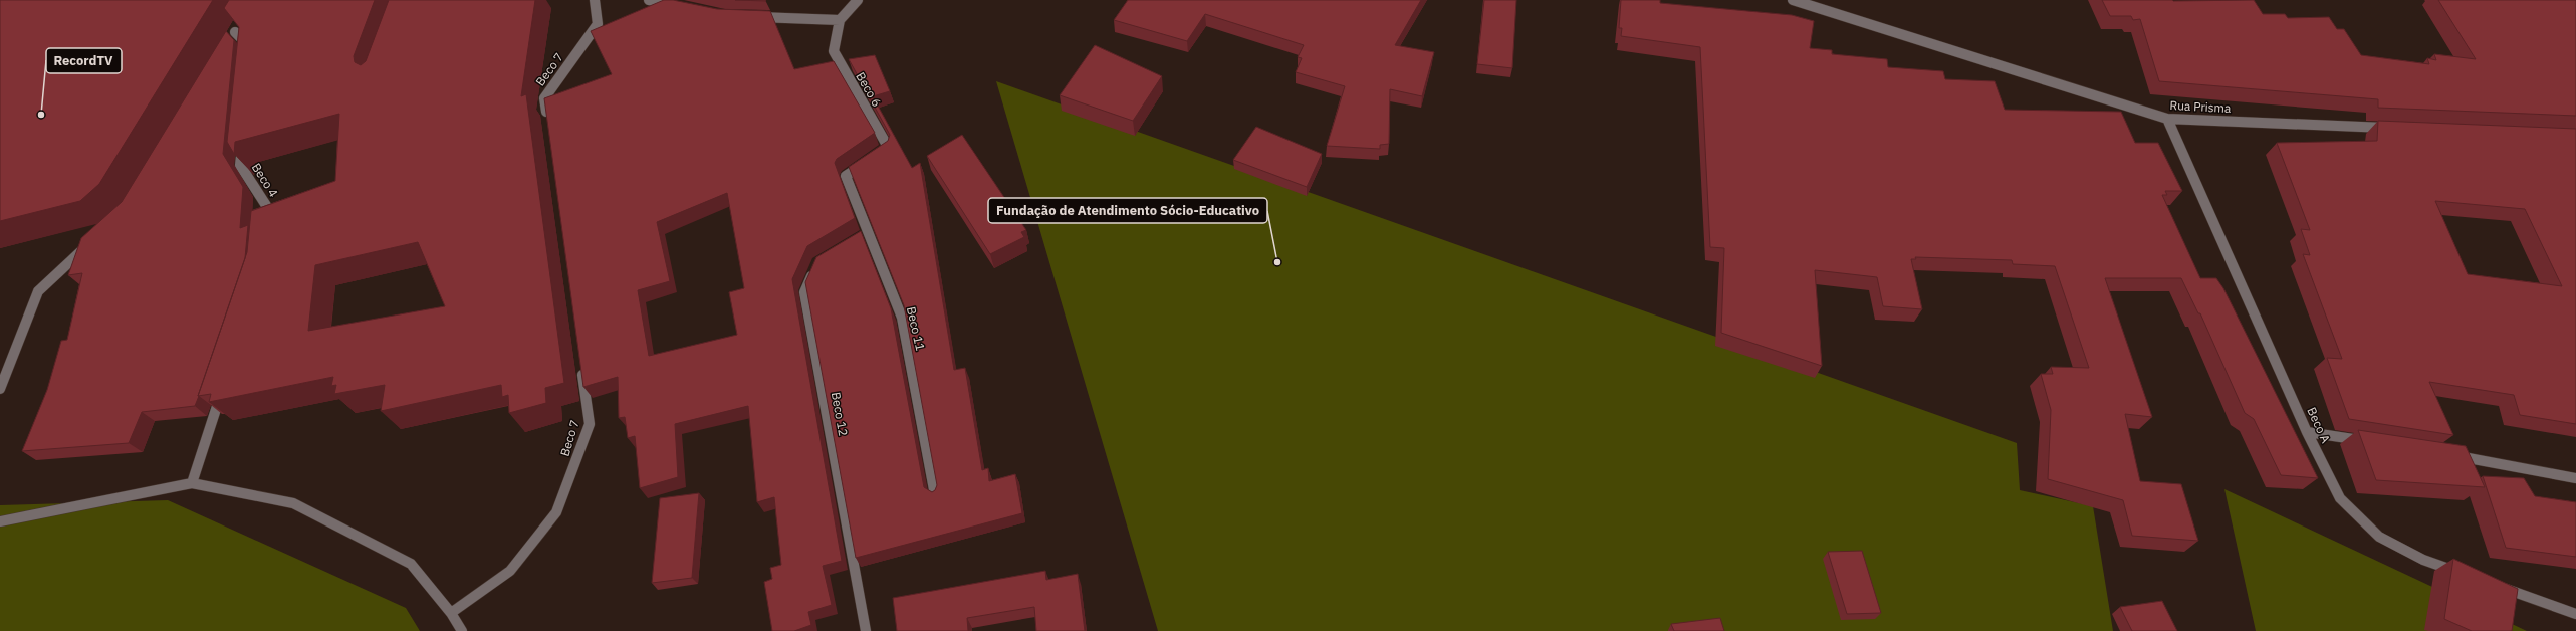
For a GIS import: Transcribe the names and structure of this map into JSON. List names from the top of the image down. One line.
{"streets":{"street":["Beco 7","Beco 6","Rua Prisma","Beco 4","Beco 11","Beco 12","Beco A"]},"crossings":[["Beco 6","Beco 11"],["Rua Prisma","Beco A"]],"places":["RecordTV","Fundação de Atendimento Sócio-Educativo"]}
